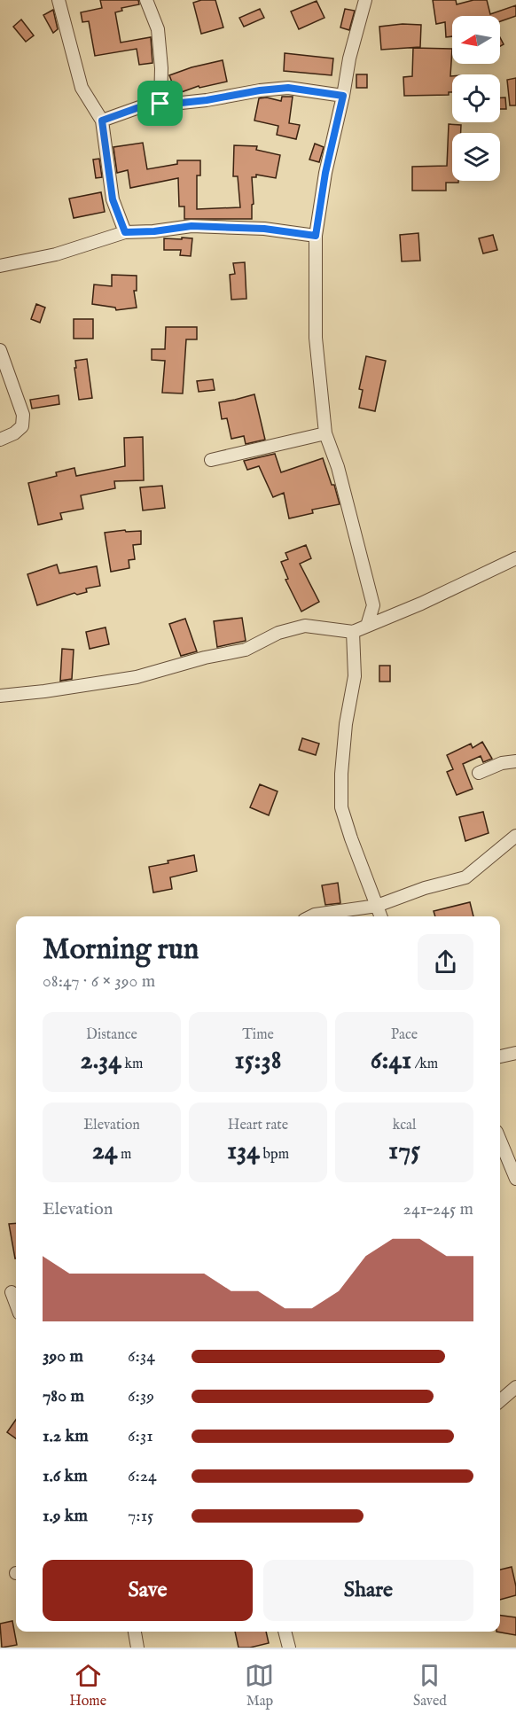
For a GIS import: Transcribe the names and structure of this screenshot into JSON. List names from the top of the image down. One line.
{"north":"left","page":{"heading":["Morning run","08:47 · 6 × 390 m"],"stats":[["Distance","2.34 km"],["Time","15:38"],["Pace","6:41 /km"],["Elevation","24 m"],["Heart rate","134 bpm"],["kcal","175"]],"chart":["Elevation","241–245 m"],"list":[{"name":"390 m","note":"6:34"},{"name":"780 m","note":"6:39"},{"name":"1.2 km","note":"6:31"},{"name":"1.6 km","note":"6:24"},{"name":"1.9 km","note":"7:15"}],"buttons":["Save","Share"],"tabs":["Home","Map","Saved"]}}
